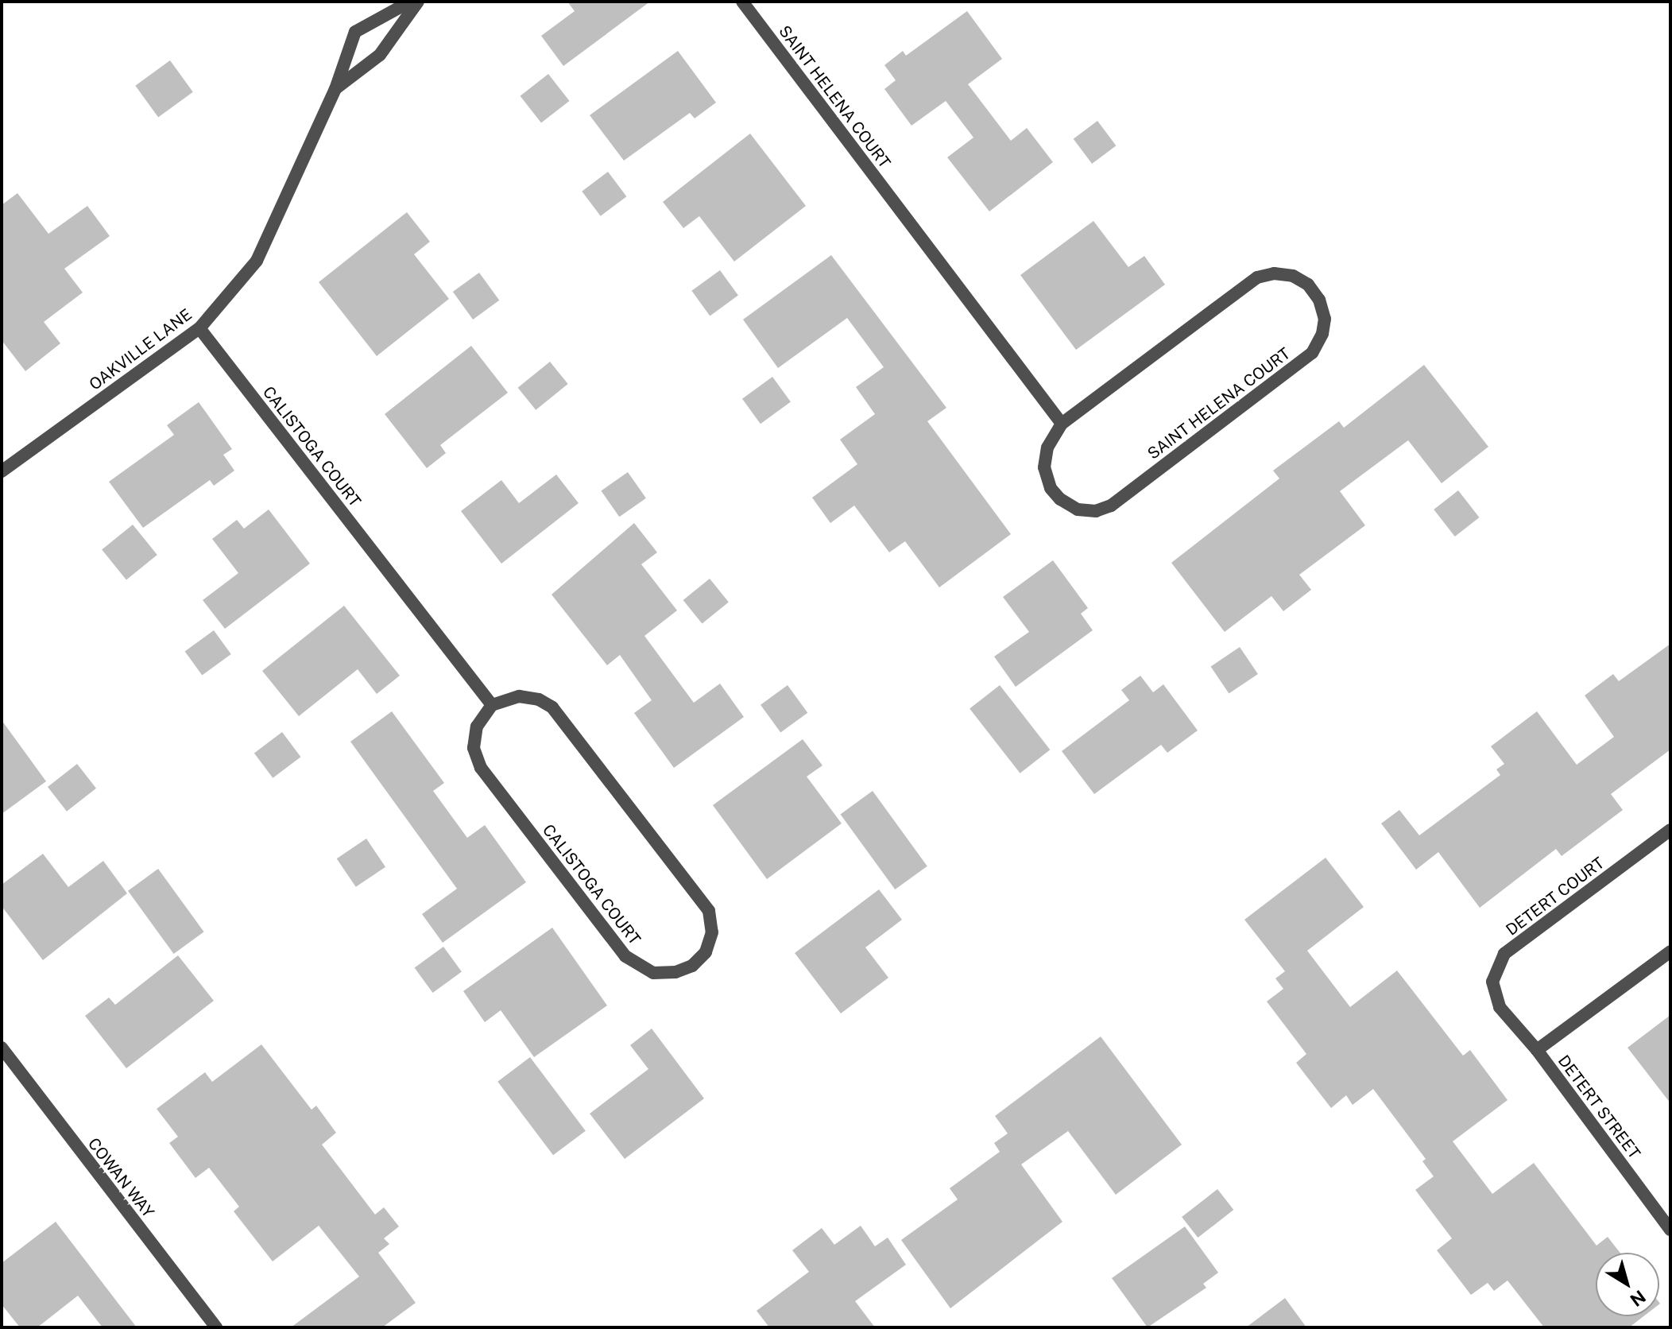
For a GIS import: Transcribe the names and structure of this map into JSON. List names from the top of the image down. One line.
{"streets":{"street":["SAINT HELENA COURT","OAKVILLE LANE","CALISTOGA COURT","DETERT COURT","DETERT STREET","COWAN WAY"]},"crossings":[["OAKVILLE LANE","CALISTOGA COURT"],["DETERT COURT","DETERT STREET"]],"north":"bottom right"}
